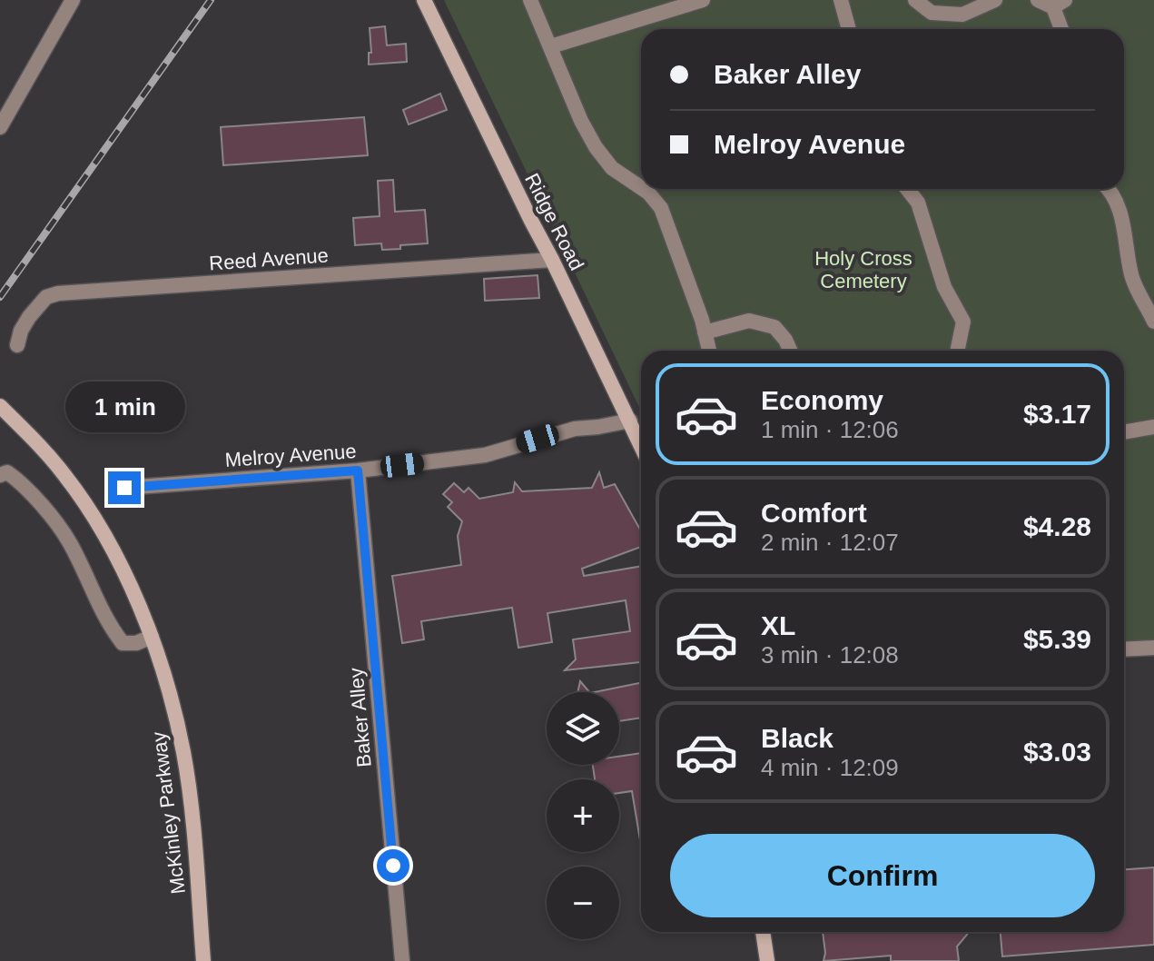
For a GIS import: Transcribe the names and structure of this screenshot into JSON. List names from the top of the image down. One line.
{"streets":{"street":["Ridge Road","Reed Avenue","Melroy Avenue","Baker Alley","McKinley Parkway"]},"crossings":[["Ridge Road","Reed Avenue"],["Ridge Road","Melroy Avenue"],["Melroy Avenue","Baker Alley"]],"parks":["Holy Cross Cemetery"],"page":{"banner":["Baker Alley","Melroy Avenue"],"list":[{"name":"Economy","note":"1 min · 12:06","value":"$3.17"},{"name":"Comfort","note":"2 min · 12:07","value":"$4.28"},{"name":"XL","note":"3 min · 12:08","value":"$5.39"},{"name":"Black","note":"4 min · 12:09","value":"$3.03"}],"bubble":"1 min","map_buttons":["+","−"],"buttons":"Confirm"}}
